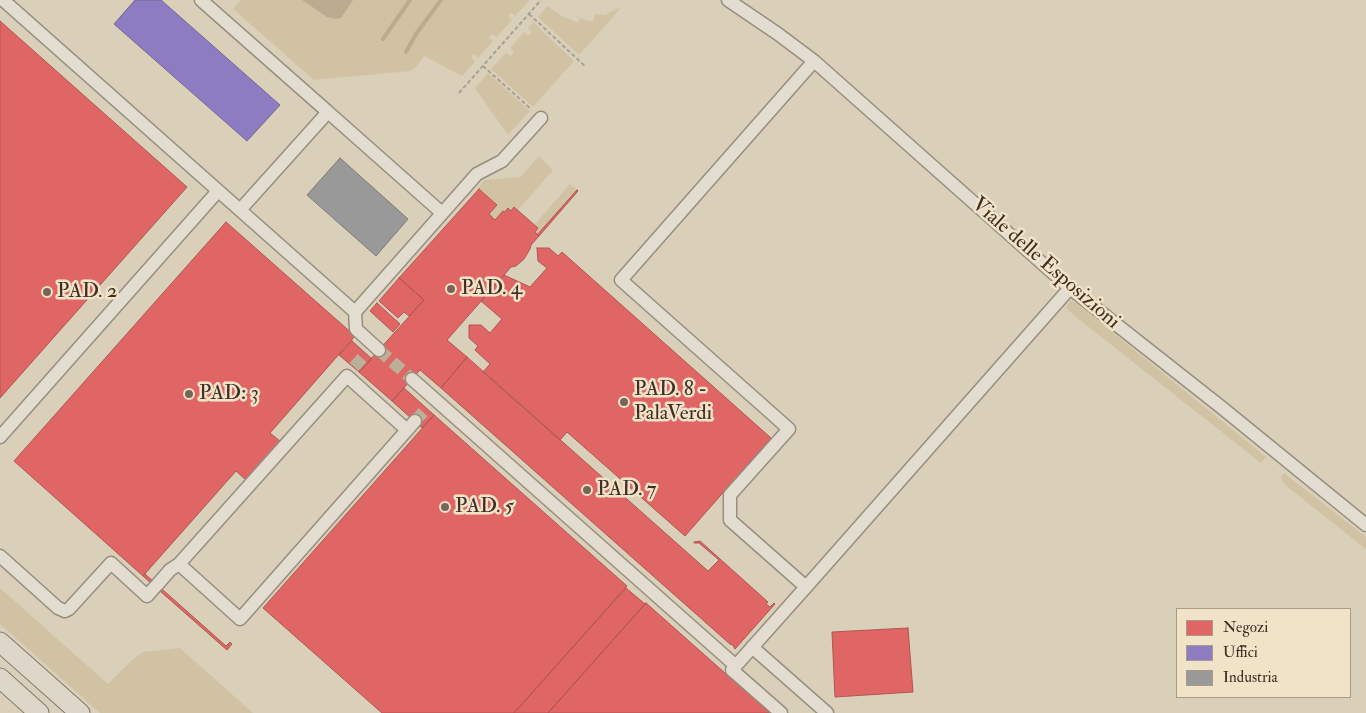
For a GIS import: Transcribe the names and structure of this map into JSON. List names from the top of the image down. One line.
{"streets":{"street":["Viale delle Esposizioni"]},"places":["PAD. 4","PAD. 2","PAD: 3","PAD. 8 - PalaVerdi","PAD. 7","PAD. 5"],"legend":["Negozi","Uffici","Industria"]}
